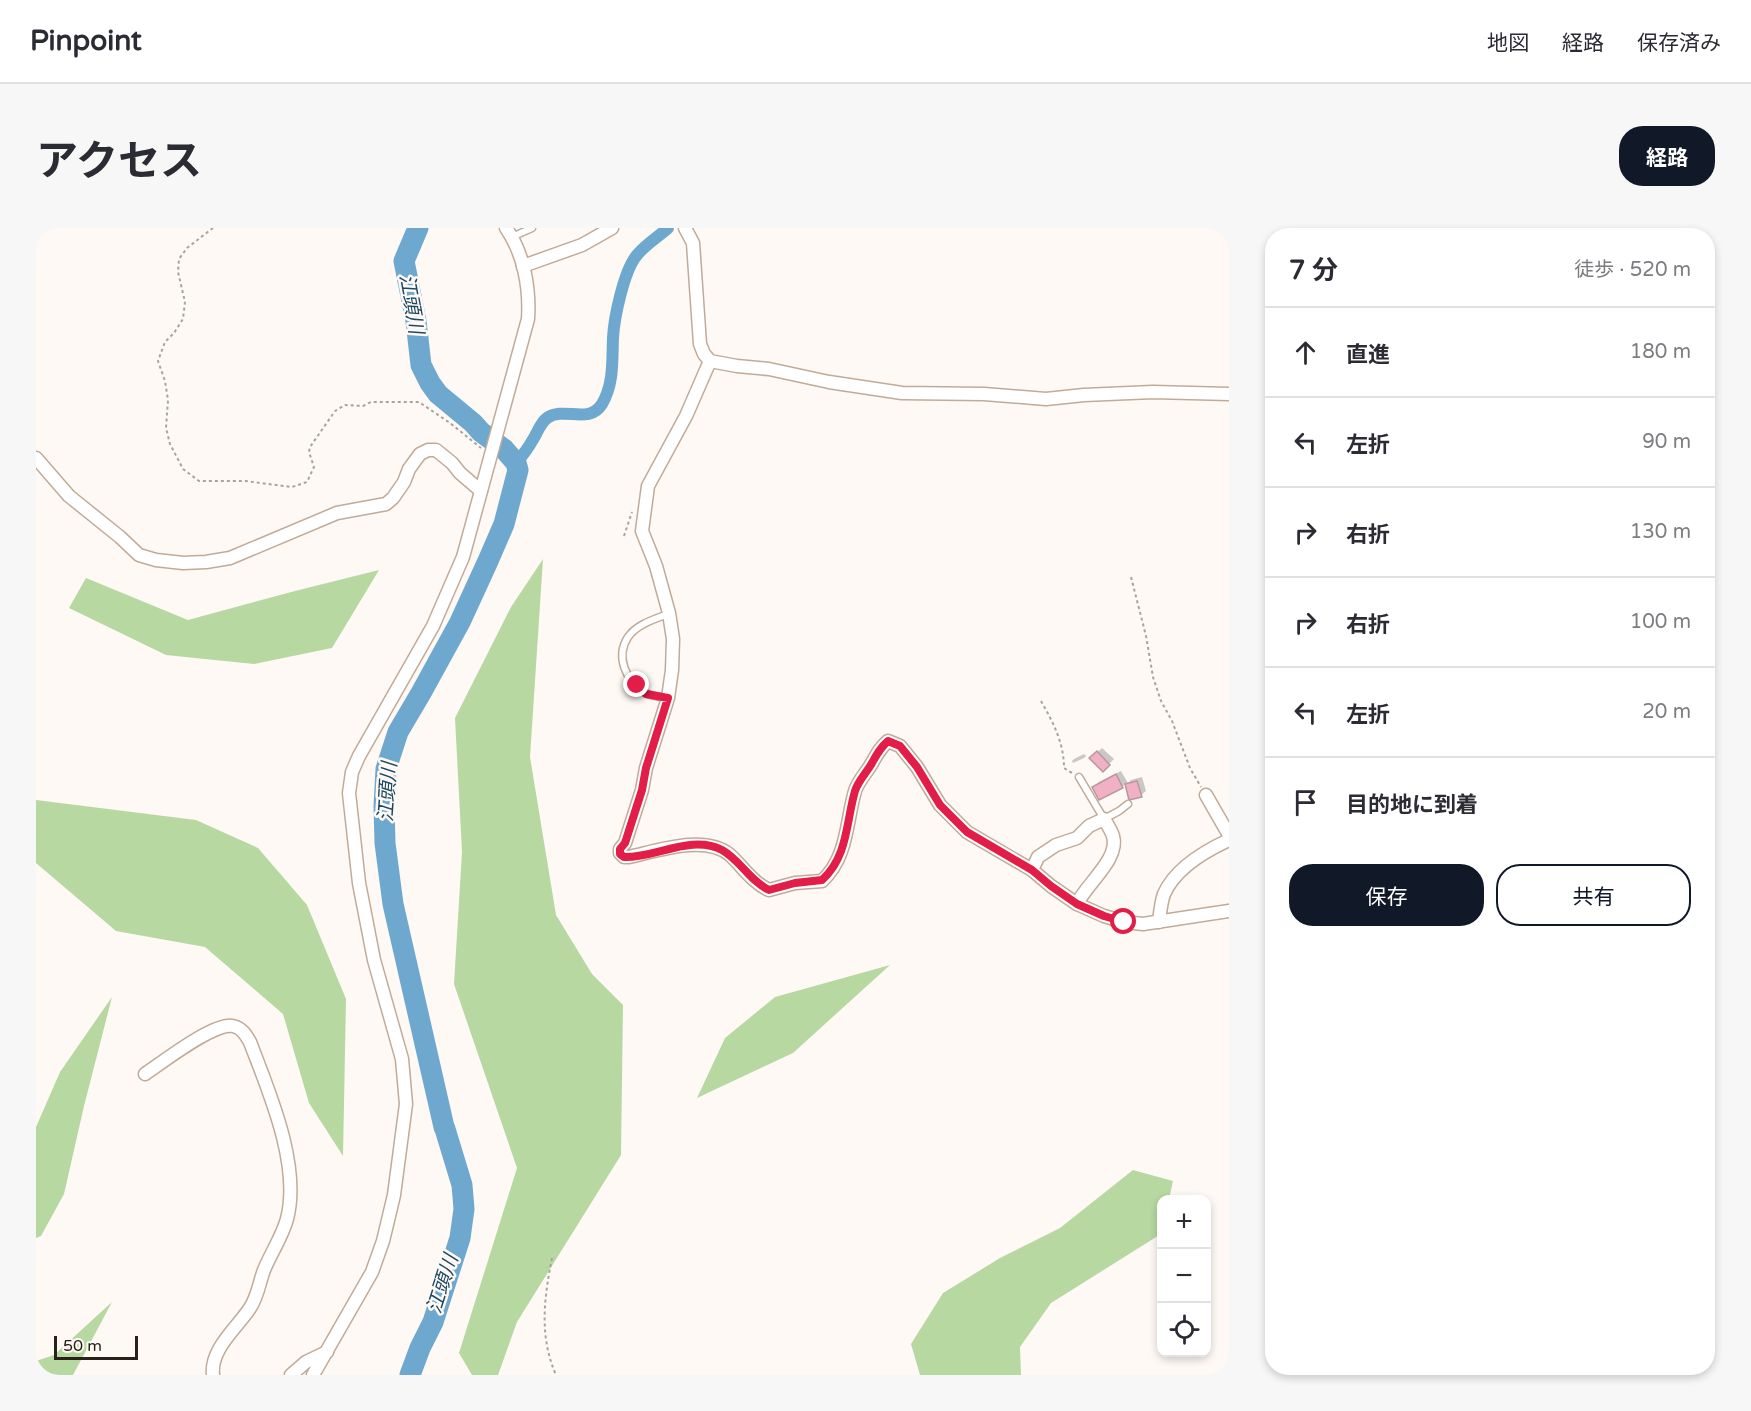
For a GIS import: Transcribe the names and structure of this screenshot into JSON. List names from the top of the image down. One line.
{"water":["江頭川"],"scale_bar":"50 m","page":{"header":"Pinpoint","nav":["地図","経路","保存済み"],"title":"アクセス","buttons":["経路",["保存","共有"]],"heading":["7 分","徒歩 · 520 m"],"list":[["直進","180 m"],["左折","90 m"],["右折","130 m"],["右折","100 m"],["左折","20 m"],"目的地に到着"],"map_buttons":["+","−"],"scale":"50 m"}}
